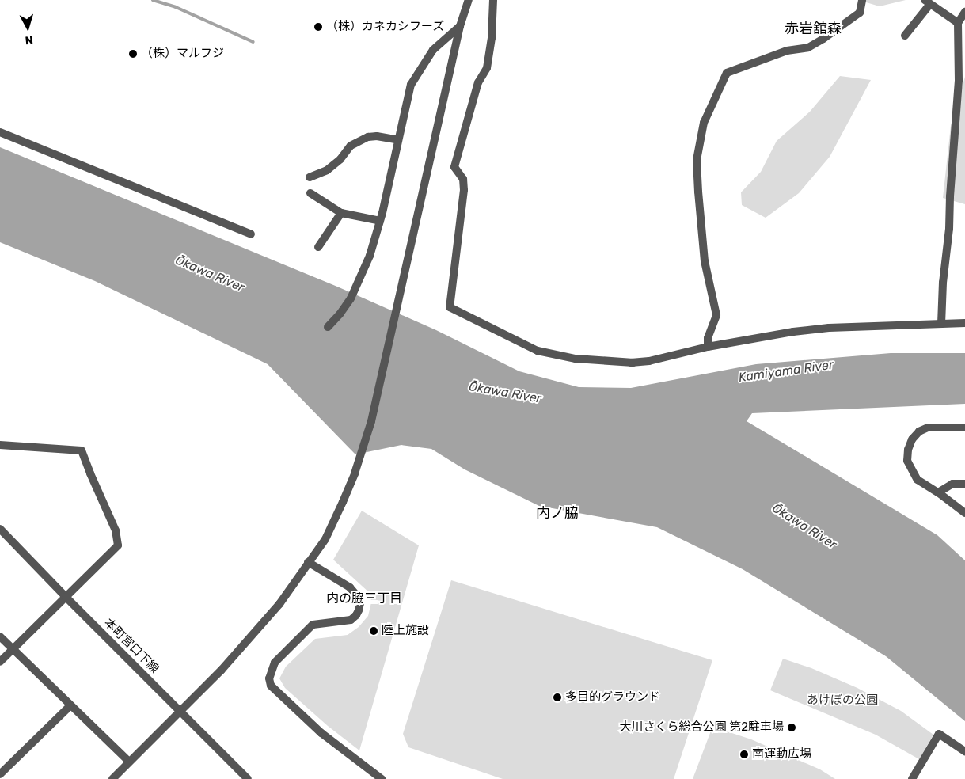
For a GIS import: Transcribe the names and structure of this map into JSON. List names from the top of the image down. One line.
{"streets":{"street":["本町宮口下線"]},"districts":["赤岩舘森","内ノ脇","内の脇三丁目"],"water":["Ōkawa River","Kamiyama River"],"parks":["あけぼの公園"],"places":["（株）カネカシフーズ","（株）マルフジ","陸上施設","多目的グラウンド","大川さくら総合公園 第2駐車場","南運動広場"],"north":"bottom"}
